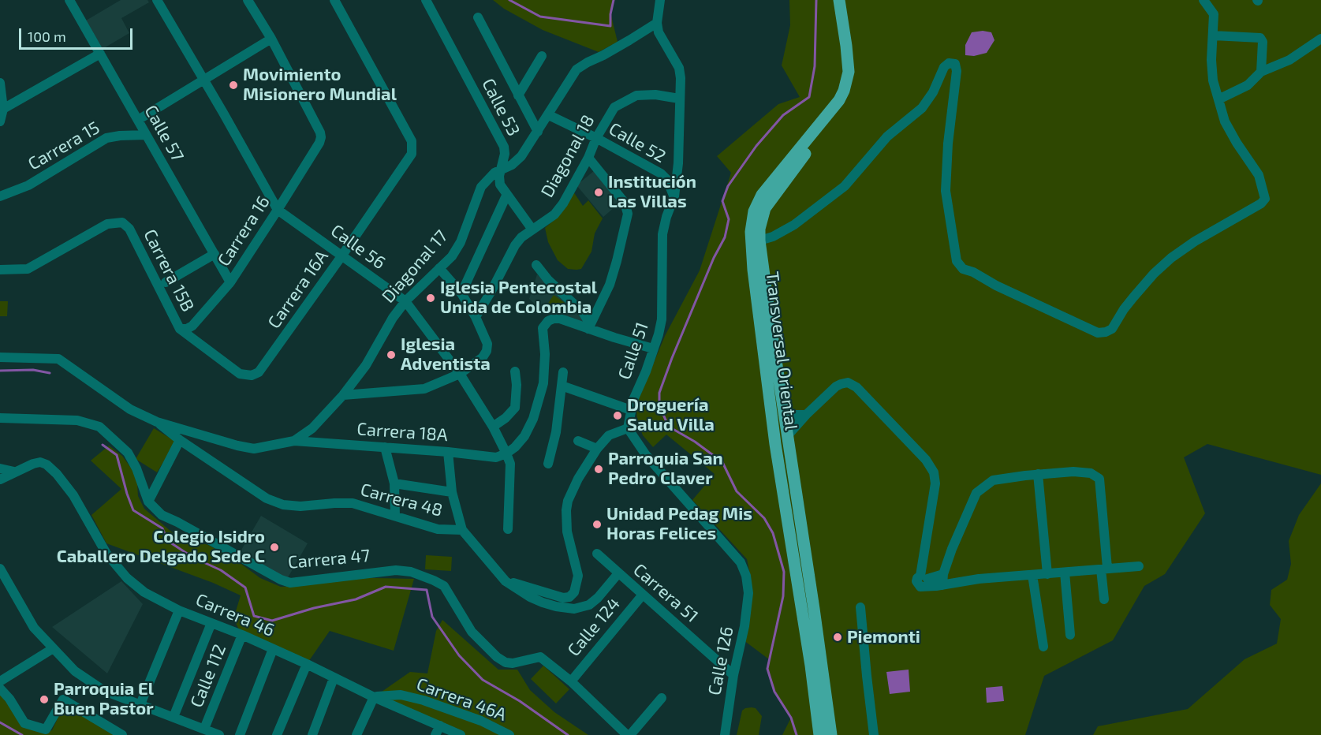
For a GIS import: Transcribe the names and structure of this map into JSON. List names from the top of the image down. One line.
{"streets":{"main road":["Transversal Oriental"],"street":["Calle 53","Calle 57","Calle 52","Carrera 15","Diagonal 18","Carrera 16","Calle 56","Diagonal 17","Carrera 15B","Carrera 16A","Calle 51","Carrera 18A","Carrera 48","Carrera 47","Carrera 51","Carrera 46","Calle 124","Calle 126","Calle 112","Carrera 46A"]},"crossings":[["Calle 53","Diagonal 18"],["Calle 53","Diagonal 17"],["Calle 57","Carrera 15"],["Calle 57","Carrera 16"],["Calle 57","Carrera 15B"],["Calle 52","Diagonal 18"],["Calle 52","Diagonal 17"],["Calle 52","Calle 51"],["Diagonal 18","Calle 51"],["Diagonal 18","Carrera 18A"],["Carrera 16","Calle 56"],["Carrera 16","Carrera 15B"],["Carrera 16","Carrera 16A"],["Calle 56","Diagonal 17"],["Calle 56","Carrera 16A"],["Calle 56","Carrera 18A"],["Diagonal 17","Calle 51"],["Diagonal 17","Carrera 18A"],["Diagonal 17","Carrera 48"],["Carrera 15B","Carrera 16A"],["Calle 51","Calle 126"],["Carrera 18A","Carrera 48"],["Carrera 48","Carrera 51"],["Carrera 47","Calle 124"],["Carrera 51","Calle 124"],["Carrera 51","Calle 126"],["Carrera 46","Calle 112"],["Carrera 46","Carrera 46A"]],"places":["Movimiento Misionero Mundial","Institución Las Villas","Iglesia Pentecostal Unida de Colombia","Iglesia Adventista","Droguería Salud Villa","Parroquia San Pedro Claver","Unidad Pedag Mis Horas Felices","Colegio Isidro Caballero Delgado Sede C","Piemonti","Parroquia El Buen Pastor"],"scale_bar":"100 m"}
